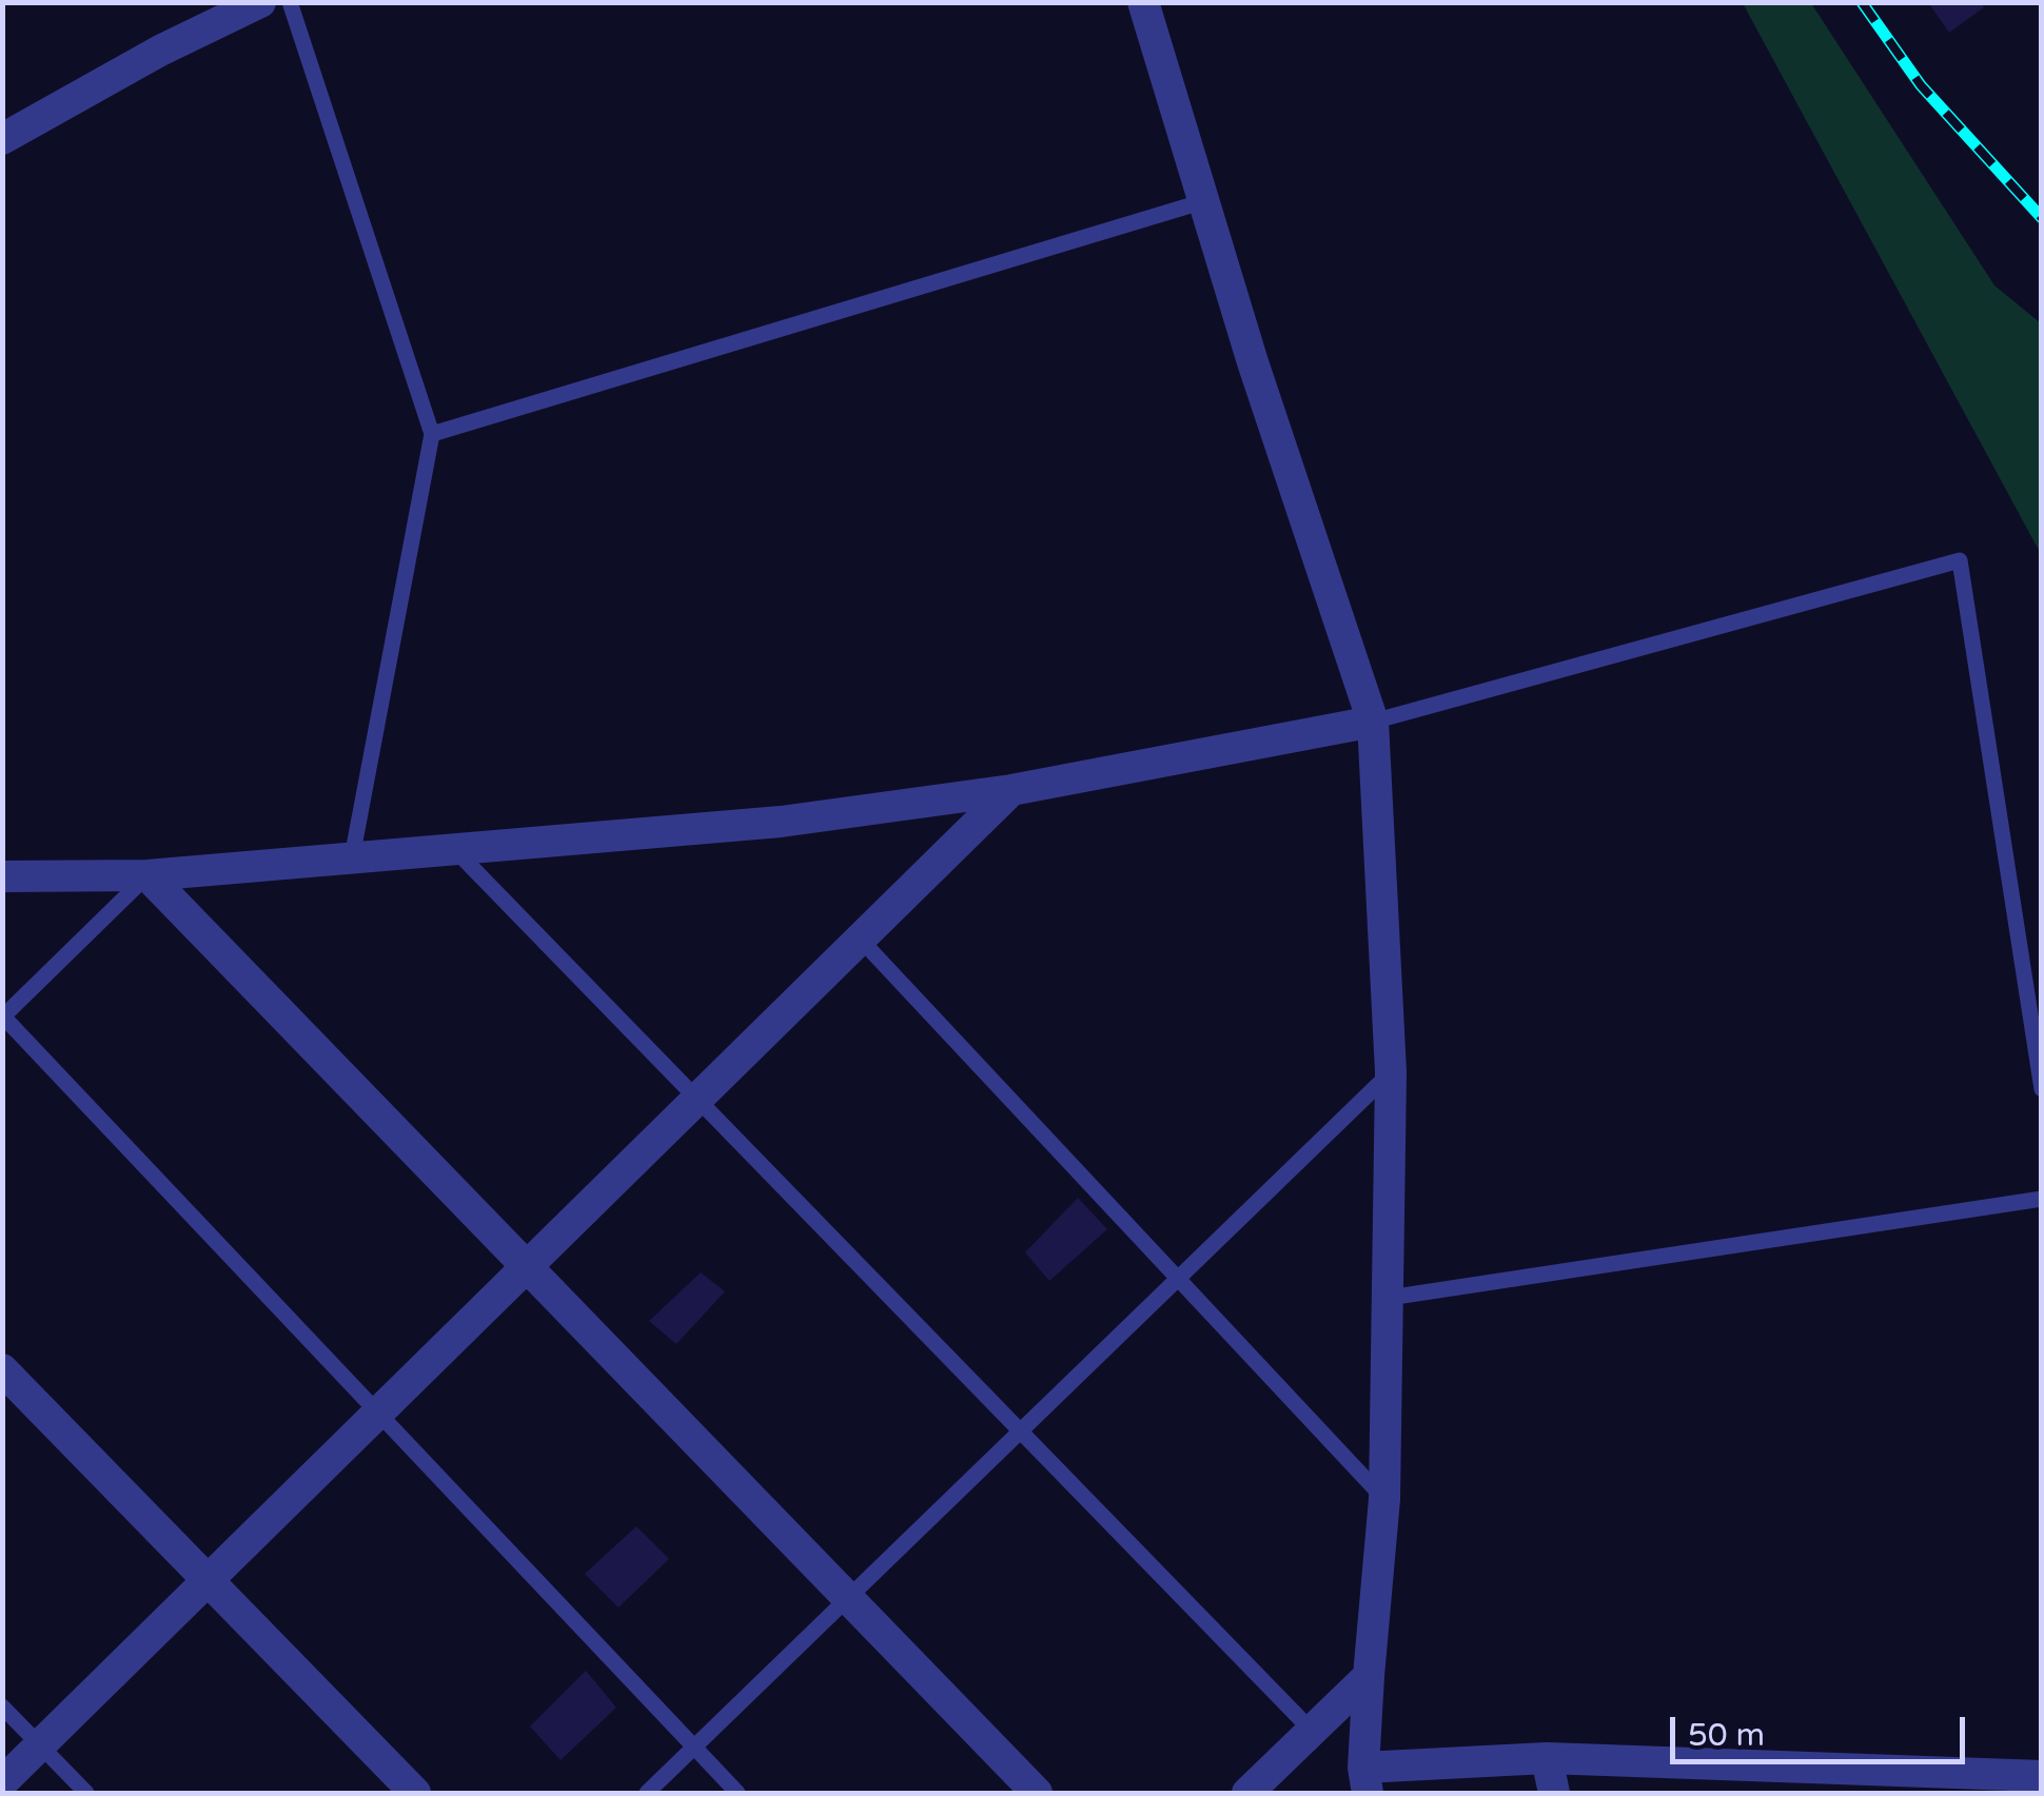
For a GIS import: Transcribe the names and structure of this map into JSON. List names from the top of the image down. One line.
{"scale_bar":"50 m"}
